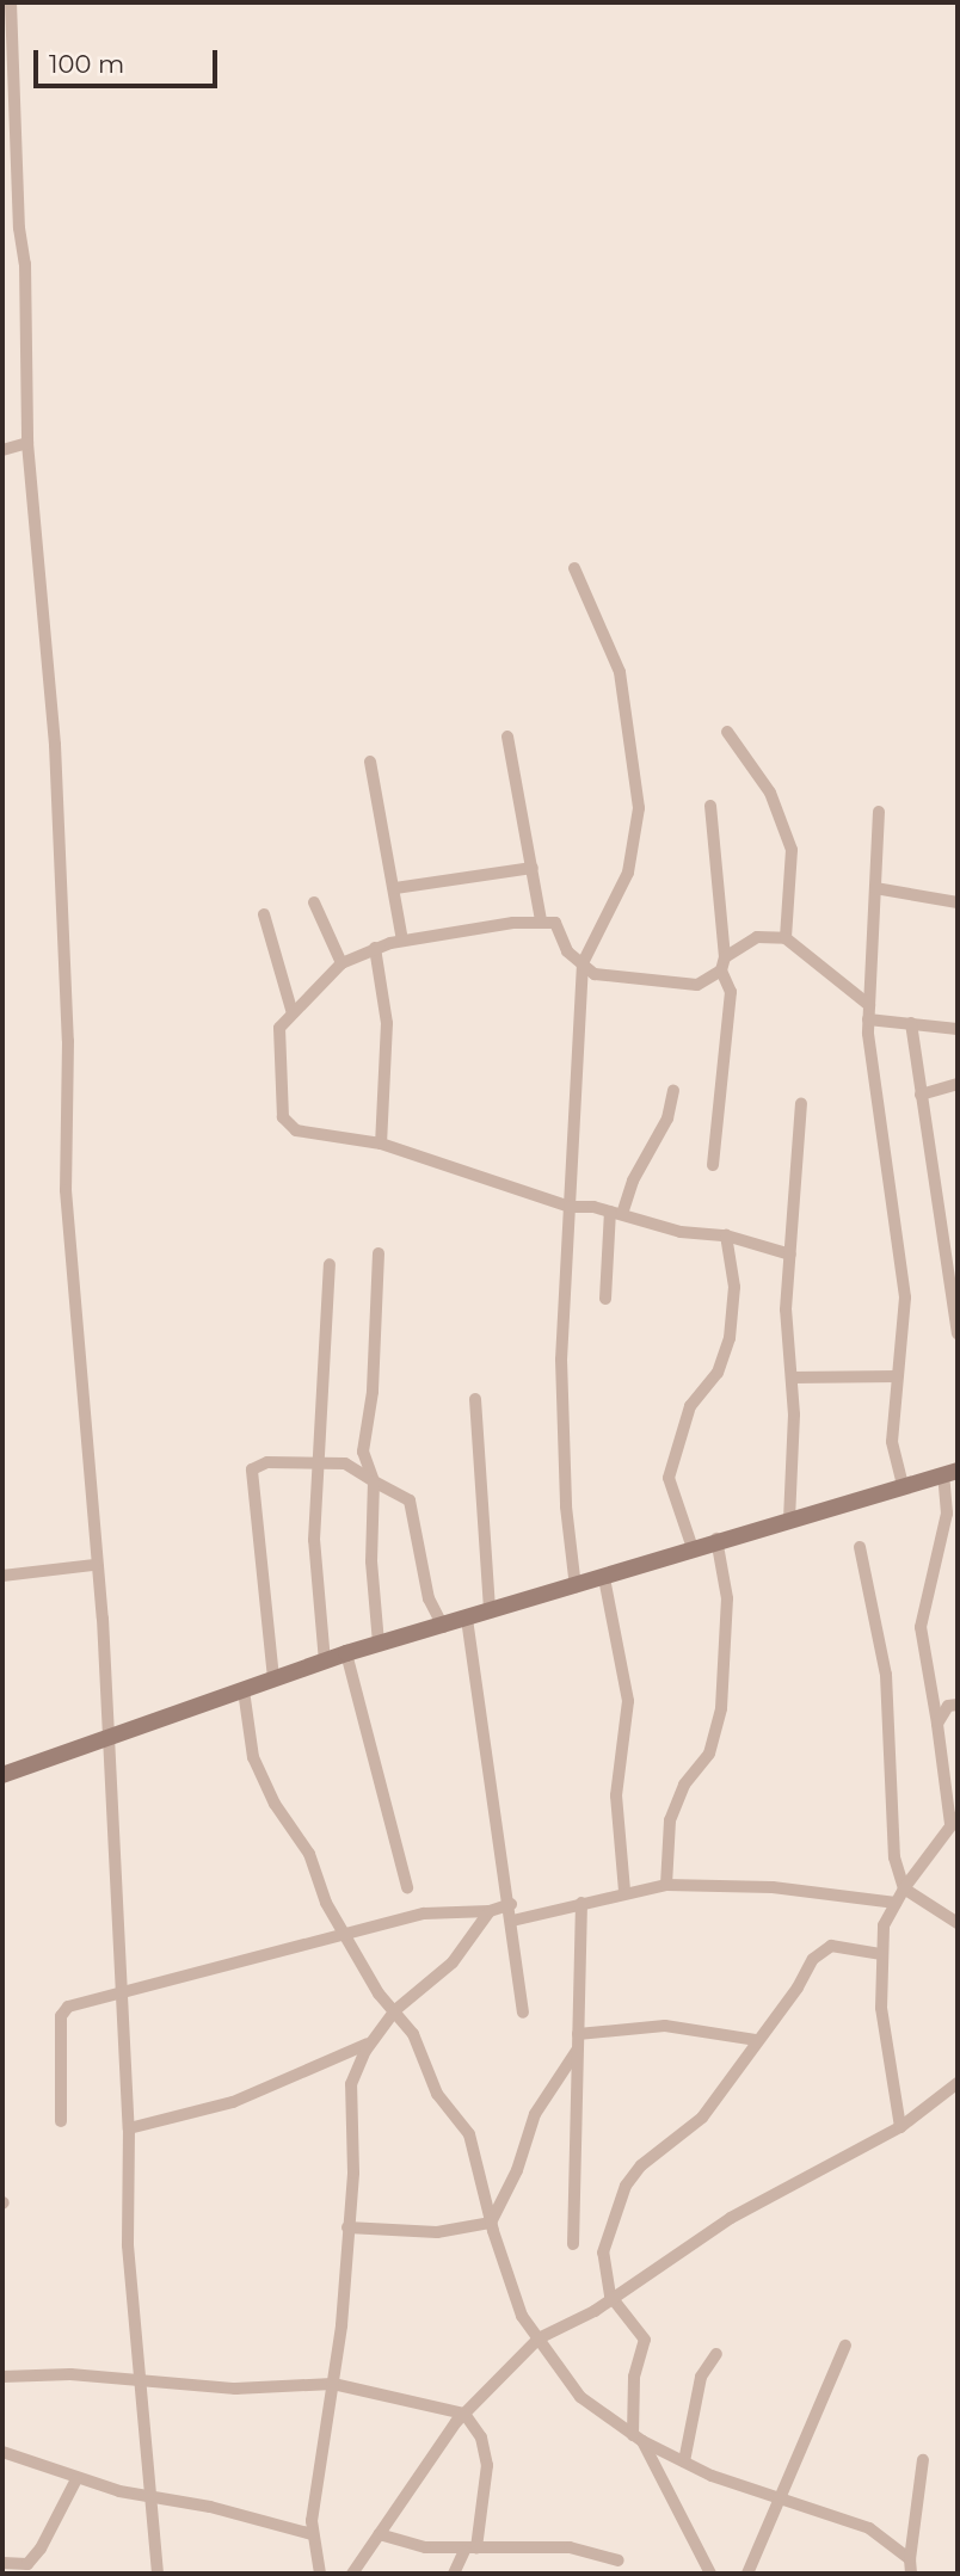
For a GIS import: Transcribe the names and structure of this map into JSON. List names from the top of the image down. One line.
{"scale_bar":"100 m"}
